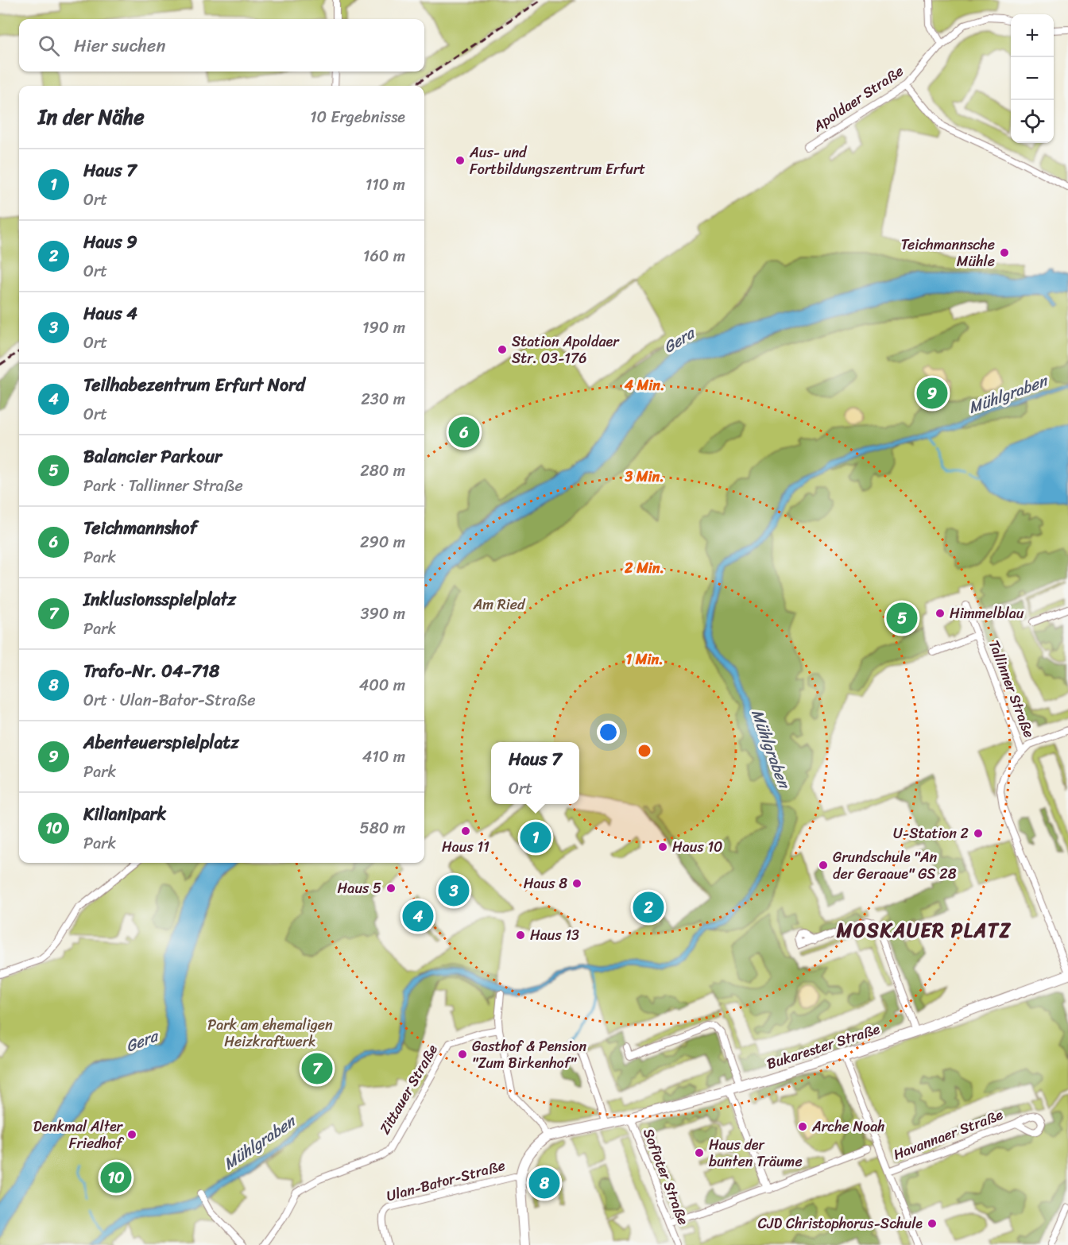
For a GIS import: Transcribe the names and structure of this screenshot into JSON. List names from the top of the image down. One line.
{"streets":{"street":["Apoldaer Straße","Tallinner Straße","Bukarester Straße","Zittauer Straße","Havannaer Straße","Sofioter Straße","Ulan-Bator-Straße"]},"crossings":[["Bukarester Straße","Havannaer Straße"],["Bukarester Straße","Sofioter Straße"],["Bukarester Straße","Ulan-Bator-Straße"]],"districts":["MOSKAUER PLATZ"],"water":["Gera","Mühlgraben"],"parks":["Am Ried","Park am ehemaligen Heizkraftwerk"],"places":["Aus- und Fortbildungszentrum Erfurt","Teichmannsche Mühle","Station Apoldaer Str. 03-176","Himmelblau","Haus 11","U-Station 2","Haus 10","Grundschule \"An der Geraaue\" GS 28","Haus 8","Haus 5","Haus 13","Gasthof & Pension \"Zum Birkenhof\"","Arche Noah","Denkmal Alter Friedhof","Haus der bunten Träume","CJD Christophorus-Schule"],"page":{"map_buttons":["+","−"],"search":"Hier suchen","heading":["In der Nähe","10 Ergebnisse"],"list":[{"mark":"1","name":"Haus 7","note":"Ort","value":"110 m"},{"mark":"2","name":"Haus 9","note":"Ort","value":"160 m"},{"mark":"3","name":"Haus 4","note":"Ort","value":"190 m"},{"mark":"4","name":"Teilhabezentrum Erfurt Nord","note":"Ort","value":"230 m"},{"mark":"5","name":"Balancier Parkour","note":"Park · Tallinner Straße","value":"280 m"},{"mark":"6","name":"Teichmannshof","note":"Park","value":"290 m"},{"mark":"7","name":"Inklusionsspielplatz","note":"Park","value":"390 m"},{"mark":"8","name":"Trafo-Nr. 04-718","note":"Ort · Ulan-Bator-Straße","value":"400 m"},{"mark":"9","name":"Abenteuerspielplatz","note":"Park","value":"410 m"},{"mark":"10","name":"Kilianipark","note":"Park","value":"580 m"}],"pins":["9","6","5","1","3","2","4","7","10","8"],"popup":["Haus 7","Ort"]},"rings":["4 Min.","3 Min.","2 Min.","1 Min."]}
